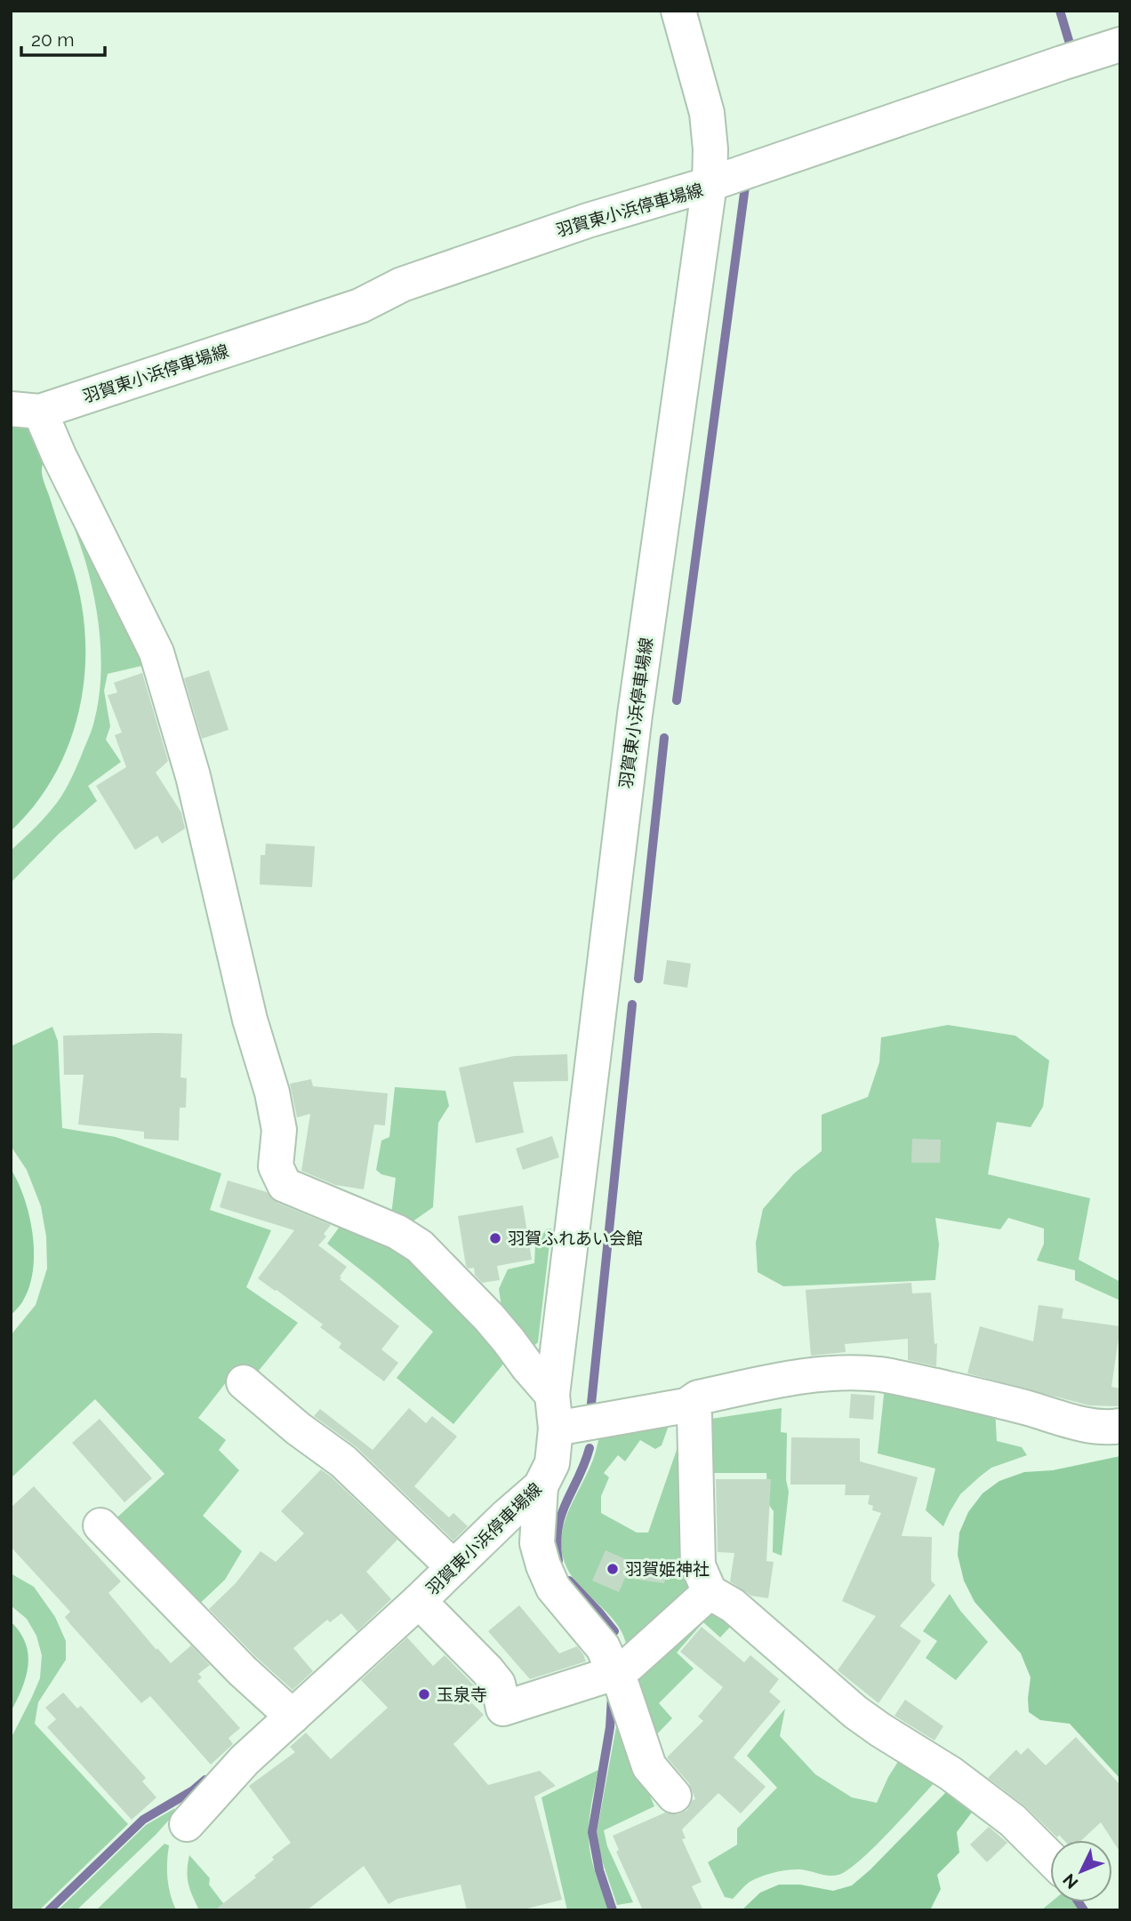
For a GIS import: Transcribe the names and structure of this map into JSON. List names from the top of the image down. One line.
{"streets":{"main road":["羽賀東小浜停車場線"]},"places":["羽賀ふれあい会館","羽賀姫神社","玉泉寺"],"scale_bar":"20 m","north":"bottom left"}
